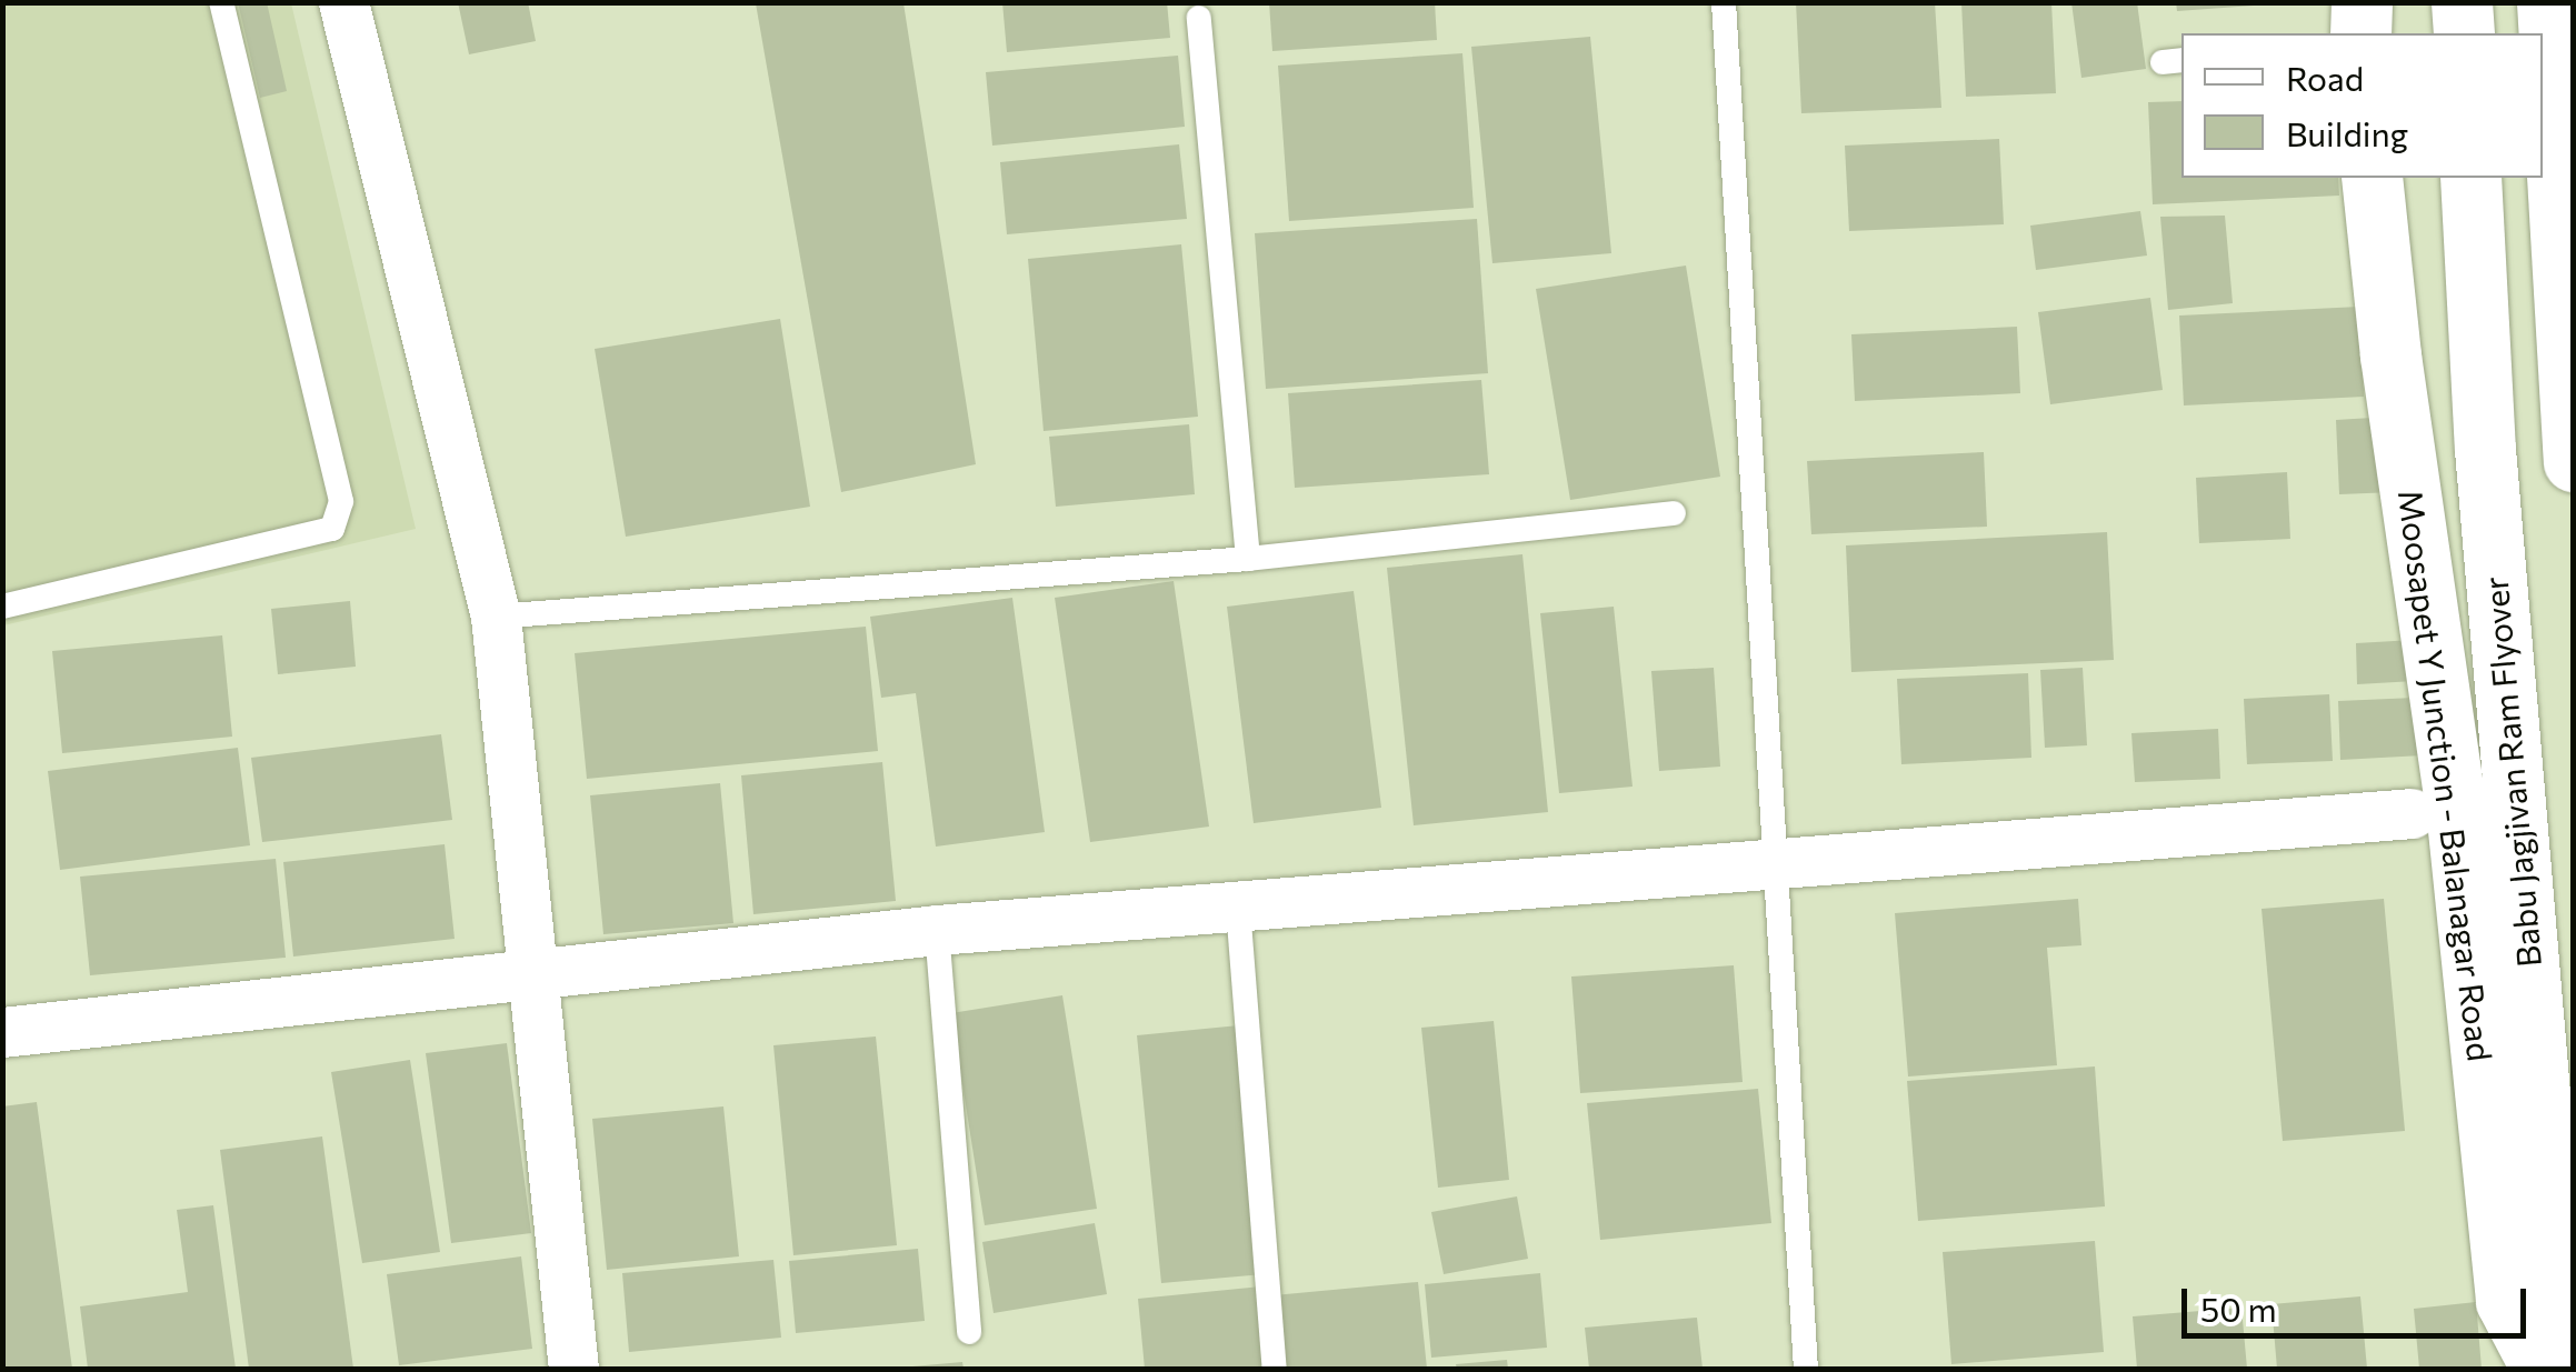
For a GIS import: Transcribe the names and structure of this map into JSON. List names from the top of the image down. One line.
{"streets":{"main road":["Babu Jagjivan Ram Flyover","Moosapet Y Junction - Balanagar Road"]},"legend":["Road","Building"],"scale_bar":"50 m"}
